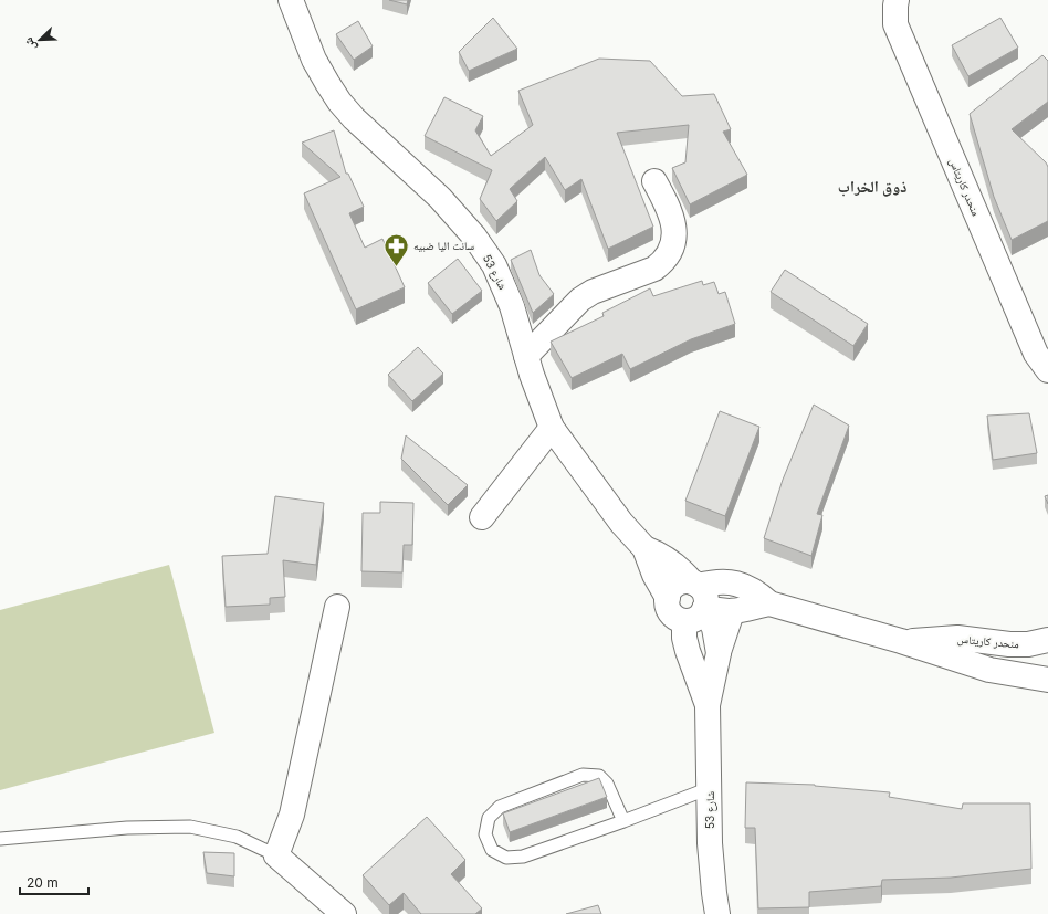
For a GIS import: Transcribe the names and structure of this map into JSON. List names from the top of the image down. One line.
{"streets":{"street":["منحدر كاريتاس","شارع 53"]},"districts":["ذوق الخراب"],"places":{"pharmacy":["سانت اليا ضبيه"]},"scale_bar":"20 m","north":"bottom left"}
